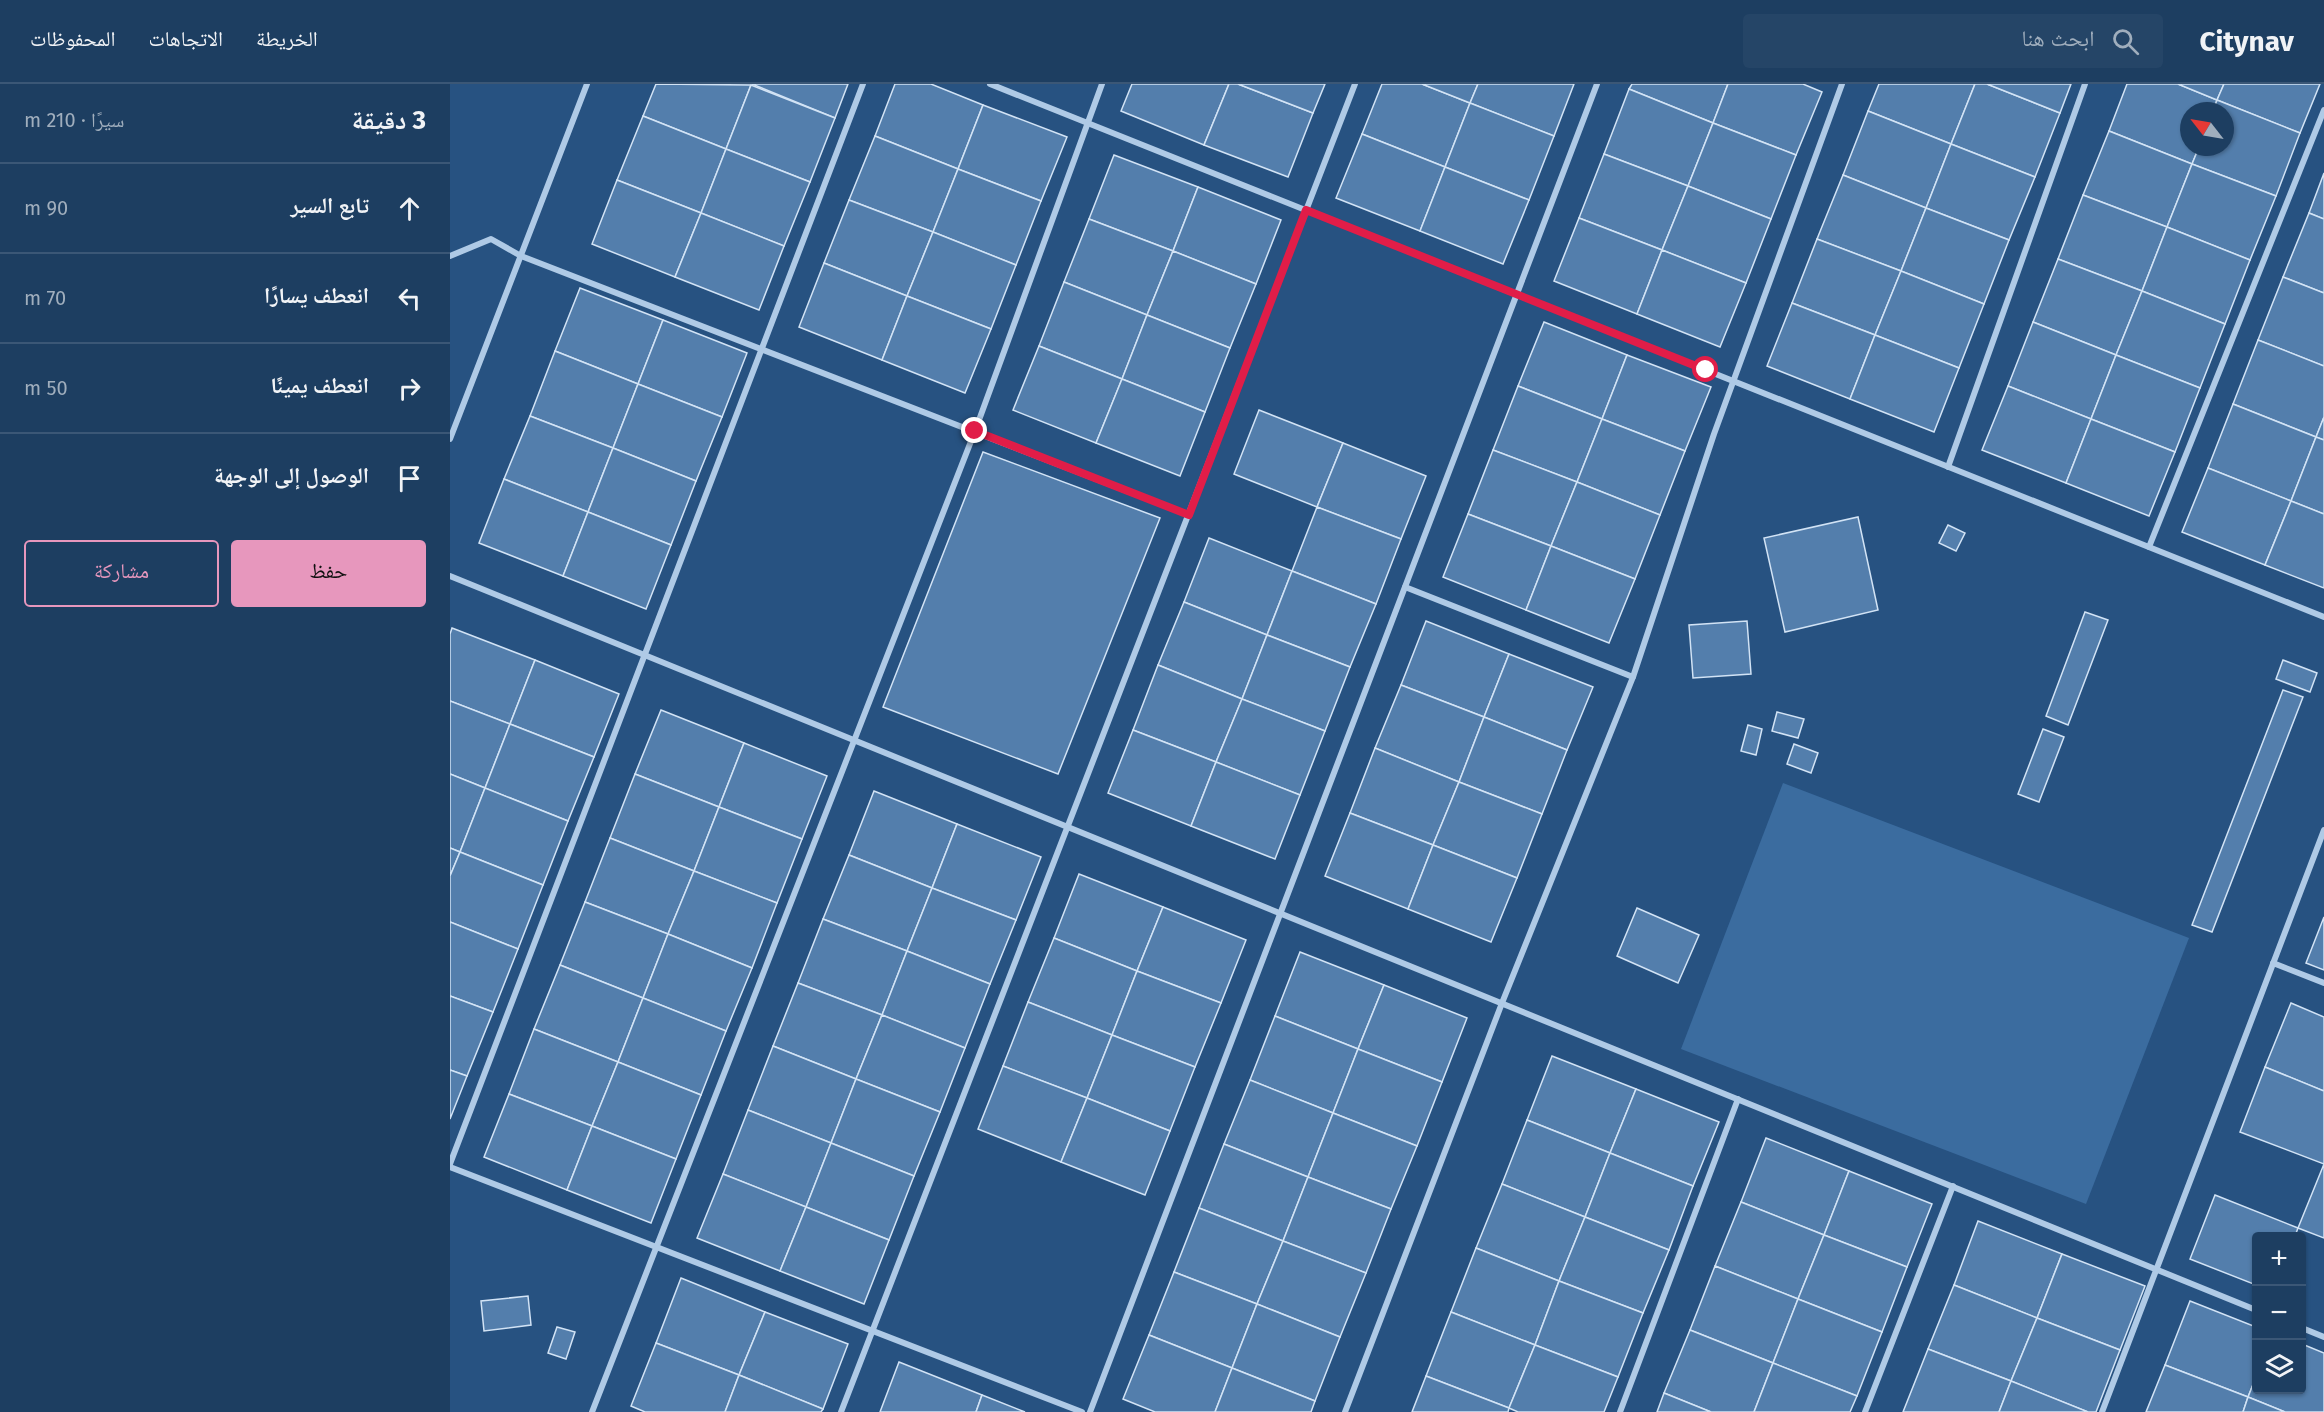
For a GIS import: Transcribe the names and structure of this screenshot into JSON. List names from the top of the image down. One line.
{"north":"top left","page":{"header":"Citynav","search":"ابحث هنا","nav":["الخريطة","الاتجاهات","المحفوظات"],"heading":["3 دقيقة","سيرًا · 210 m"],"list":[["تابع السير","90 m"],["انعطف يسارًا","70 m"],["انعطف يمينًا","50 m"],"الوصول إلى الوجهة"],"buttons":["حفظ","مشاركة"],"map_buttons":["+","−"]}}
